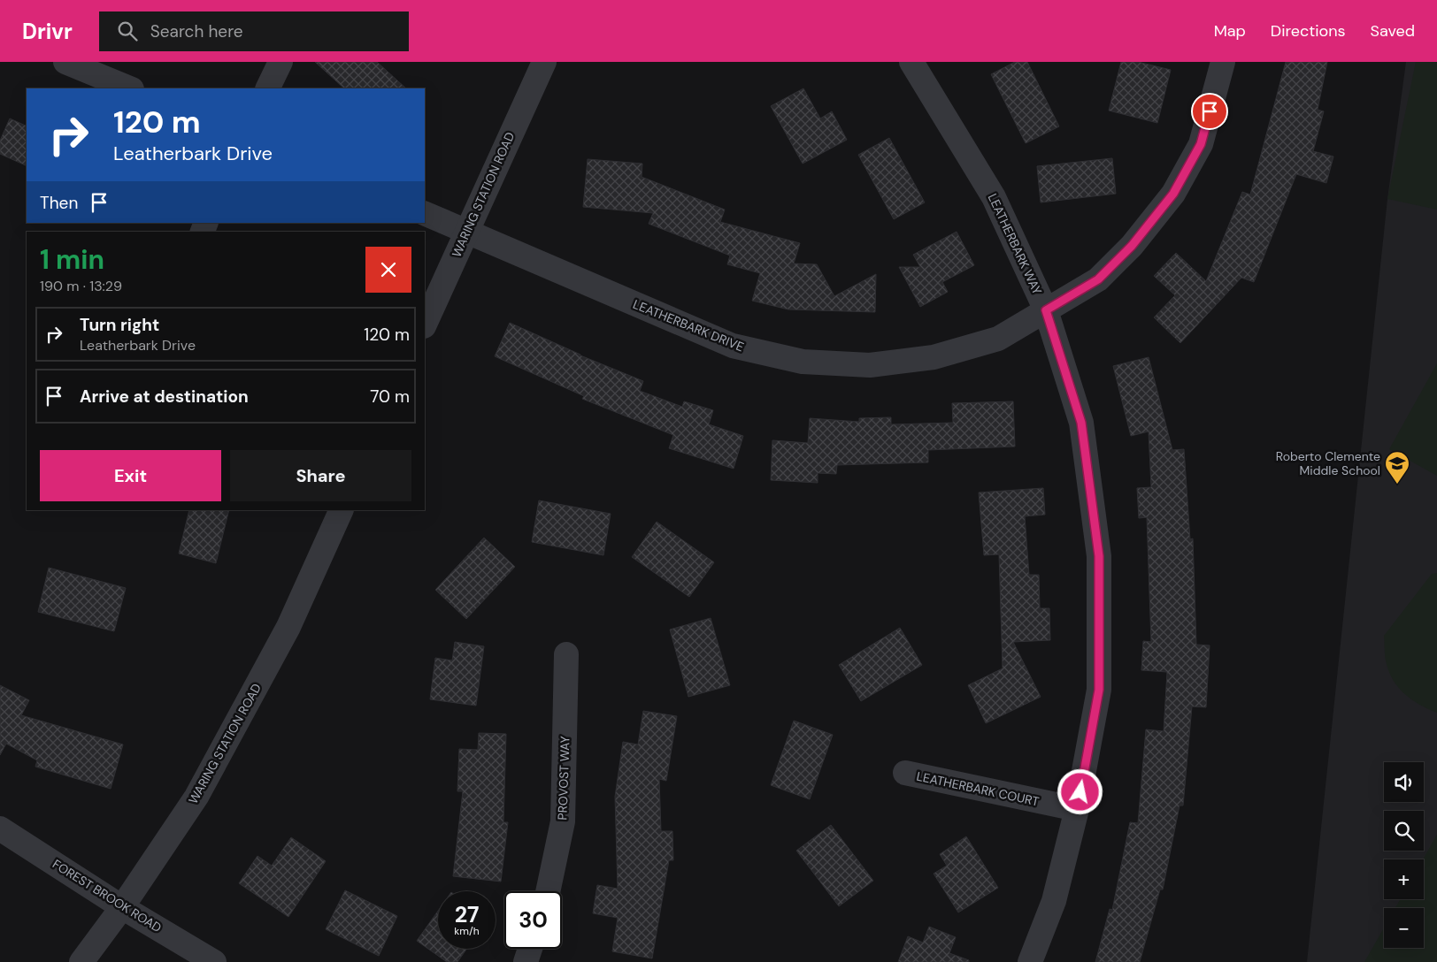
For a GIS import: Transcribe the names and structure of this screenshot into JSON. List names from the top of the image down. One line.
{"streets":{"street":["WARING STATION ROAD","LEATHERBARK WAY","LEATHERBARK DRIVE","PROVOST WAY","LEATHERBARK COURT","FOREST BROOK ROAD"]},"crossings":[["WARING STATION ROAD","LEATHERBARK DRIVE"],["WARING STATION ROAD","FOREST BROOK ROAD"],["LEATHERBARK WAY","LEATHERBARK DRIVE"],["LEATHERBARK WAY","LEATHERBARK COURT"]],"places":{"school or university":["Roberto Clemente Middle School"]},"page":{"header":"Drivr","search":"Search here","nav":["Map","Directions","Saved"],"turn":["120 m","Leatherbark Drive"],"then":"Then","heading":["1 min","190 m · 13:29"],"list":[{"name":"Turn right","note":"Leatherbark Drive","value":"120 m"},{"name":"Arrive at destination","value":"70 m"}],"buttons":["Exit","Share"],"map_buttons":["+","−"],"speed":"27 km/h","limit":"30"}}
